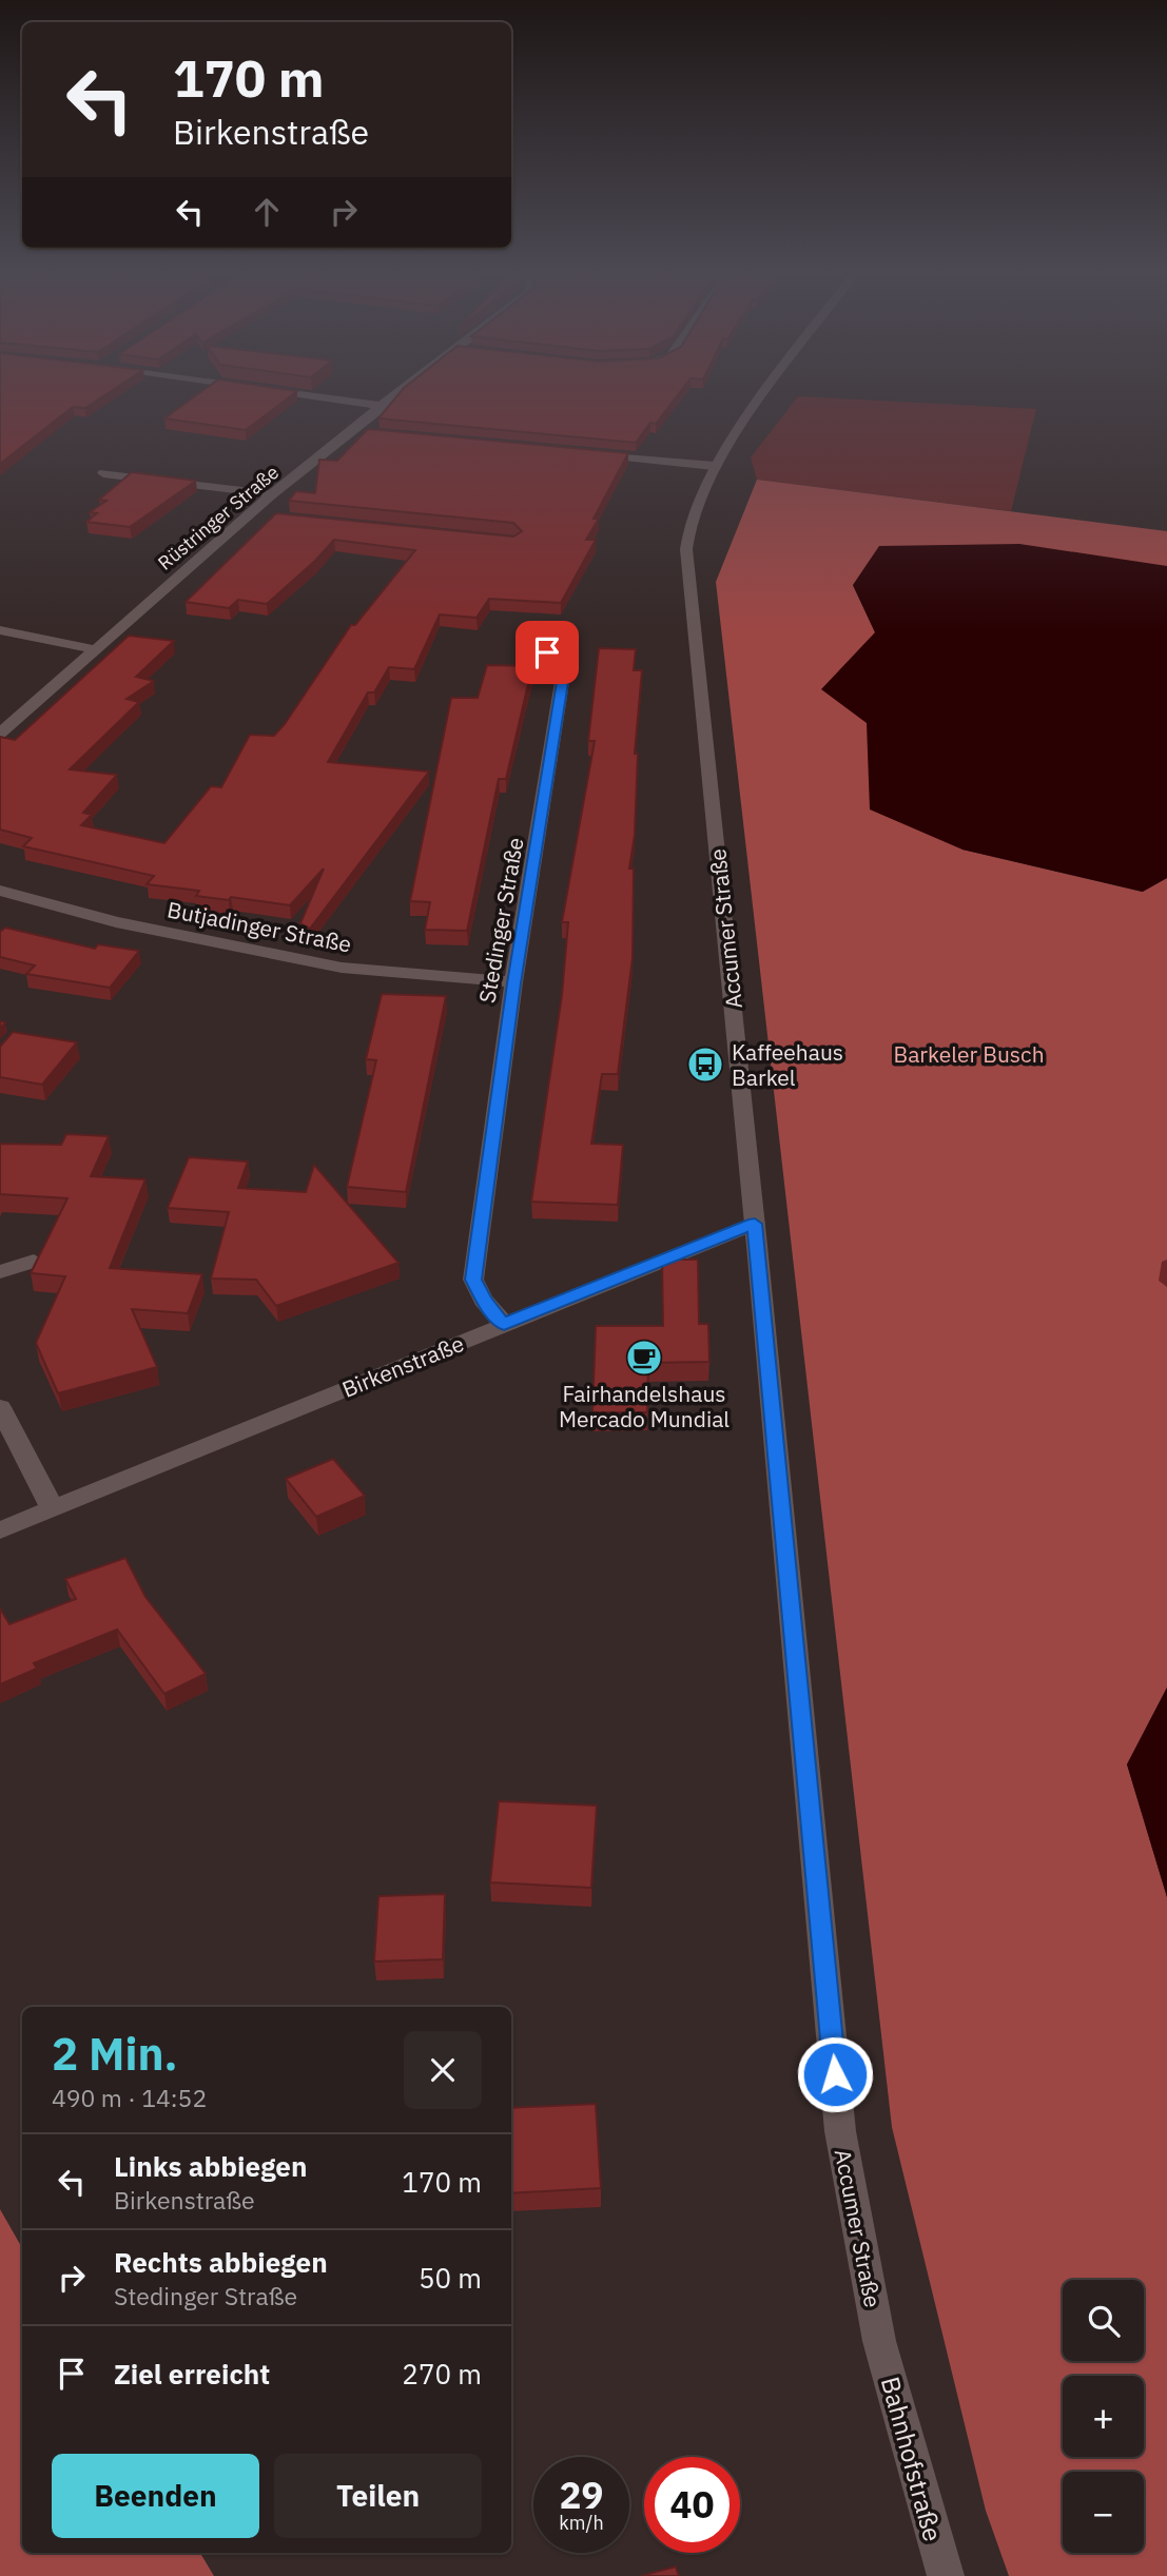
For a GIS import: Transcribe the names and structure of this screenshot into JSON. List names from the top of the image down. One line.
{"streets":{"street":["Rüstringer Straße","Stedinger Straße","Butjadinger Straße","Accumer Straße","Birkenstraße","Bahnhofstraße"]},"crossings":[["Stedinger Straße","Butjadinger Straße"],["Stedinger Straße","Birkenstraße"],["Accumer Straße","Birkenstraße"],["Accumer Straße","Bahnhofstraße"]],"parks":["Barkeler Busch"],"places":{"bus stop":["Kaffeehaus Barkel"],"cafe":["Fairhandelshaus Mercado Mundial"]},"page":{"turn":["170 m","Birkenstraße"],"heading":["2 Min.","490 m · 14:52"],"list":[{"name":"Links abbiegen","note":"Birkenstraße","value":"170 m"},{"name":"Rechts abbiegen","note":"Stedinger Straße","value":"50 m"},{"name":"Ziel erreicht","value":"270 m"}],"map_buttons":["+","−"],"buttons":["Beenden","Teilen"],"speed":"29 km/h","limit":"40"}}
